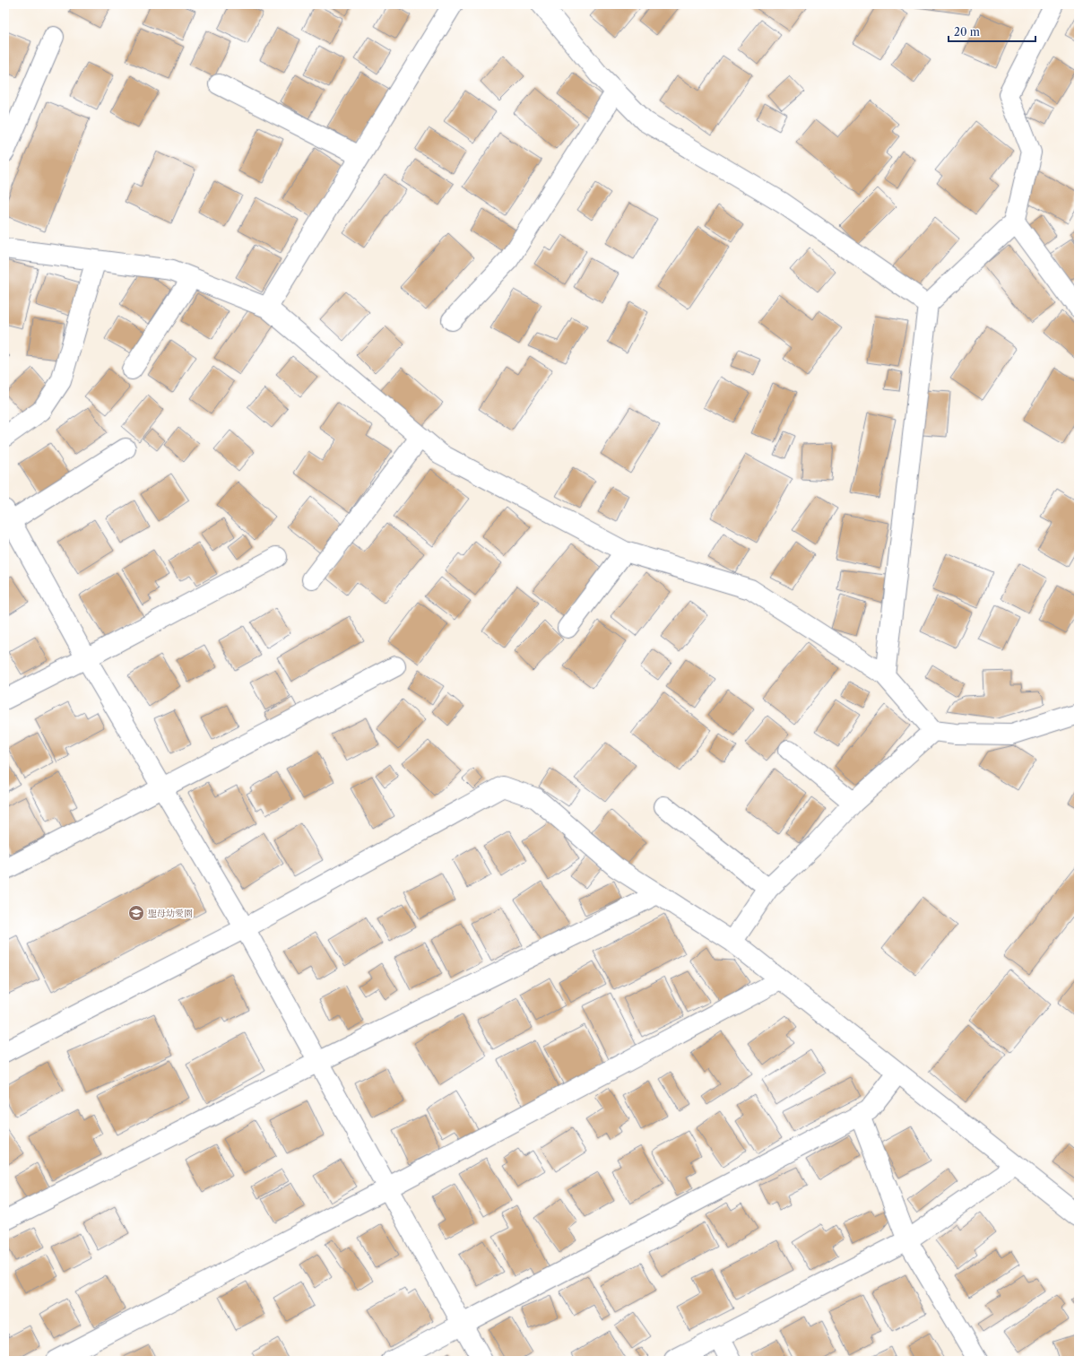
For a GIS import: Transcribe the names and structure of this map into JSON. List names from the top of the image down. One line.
{"places":{"school or university":["聖母幼愛園"]},"scale_bar":"20 m"}
